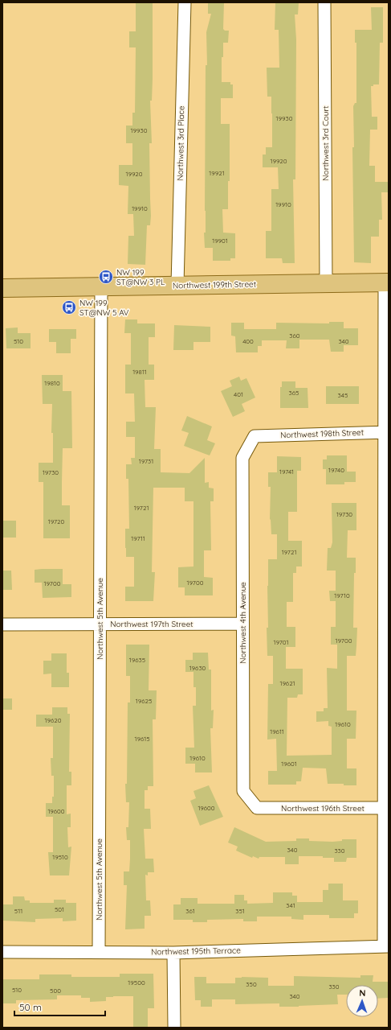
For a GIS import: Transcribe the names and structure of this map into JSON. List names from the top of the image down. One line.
{"streets":{"main road":["Northwest 199th Street"],"street":["Northwest 3rd Place","Northwest 3rd Court","Northwest 198th Street","Northwest 5th Avenue","Northwest 4th Avenue","Northwest 197th Street","Northwest 196th Street","Northwest 195th Terrace"]},"crossings":[["Northwest 3rd Place","Northwest 199th Street"],["Northwest 3rd Court","Northwest 199th Street"],["Northwest 199th Street","Northwest 5th Avenue"],["Northwest 198th Street","Northwest 4th Avenue"],["Northwest 5th Avenue","Northwest 197th Street"],["Northwest 5th Avenue","Northwest 195th Terrace"],["Northwest 4th Avenue","Northwest 197th Street"],["Northwest 4th Avenue","Northwest 196th Street"]],"places":{"bus stop":["NW 199 ST@NW 3 PL","NW 199 ST@NW 5 AV"]},"house_numbers":["19930","19930","19920","19921","19920","19910","19910","19901","360","510","400","340","19811","19810","365","401","345","19731","19740","19741","19730","19721","19730","19720","19711","19721","19700","19700","19710","19700","19701","19635","19630","19621","19625","19620","19610","19611","19615","19610","19601","19600","19600","340","330","19510","341","501","511","361","351","19500","350","330","510","500","340"],"scale_bar":"50 m","north":"top"}
